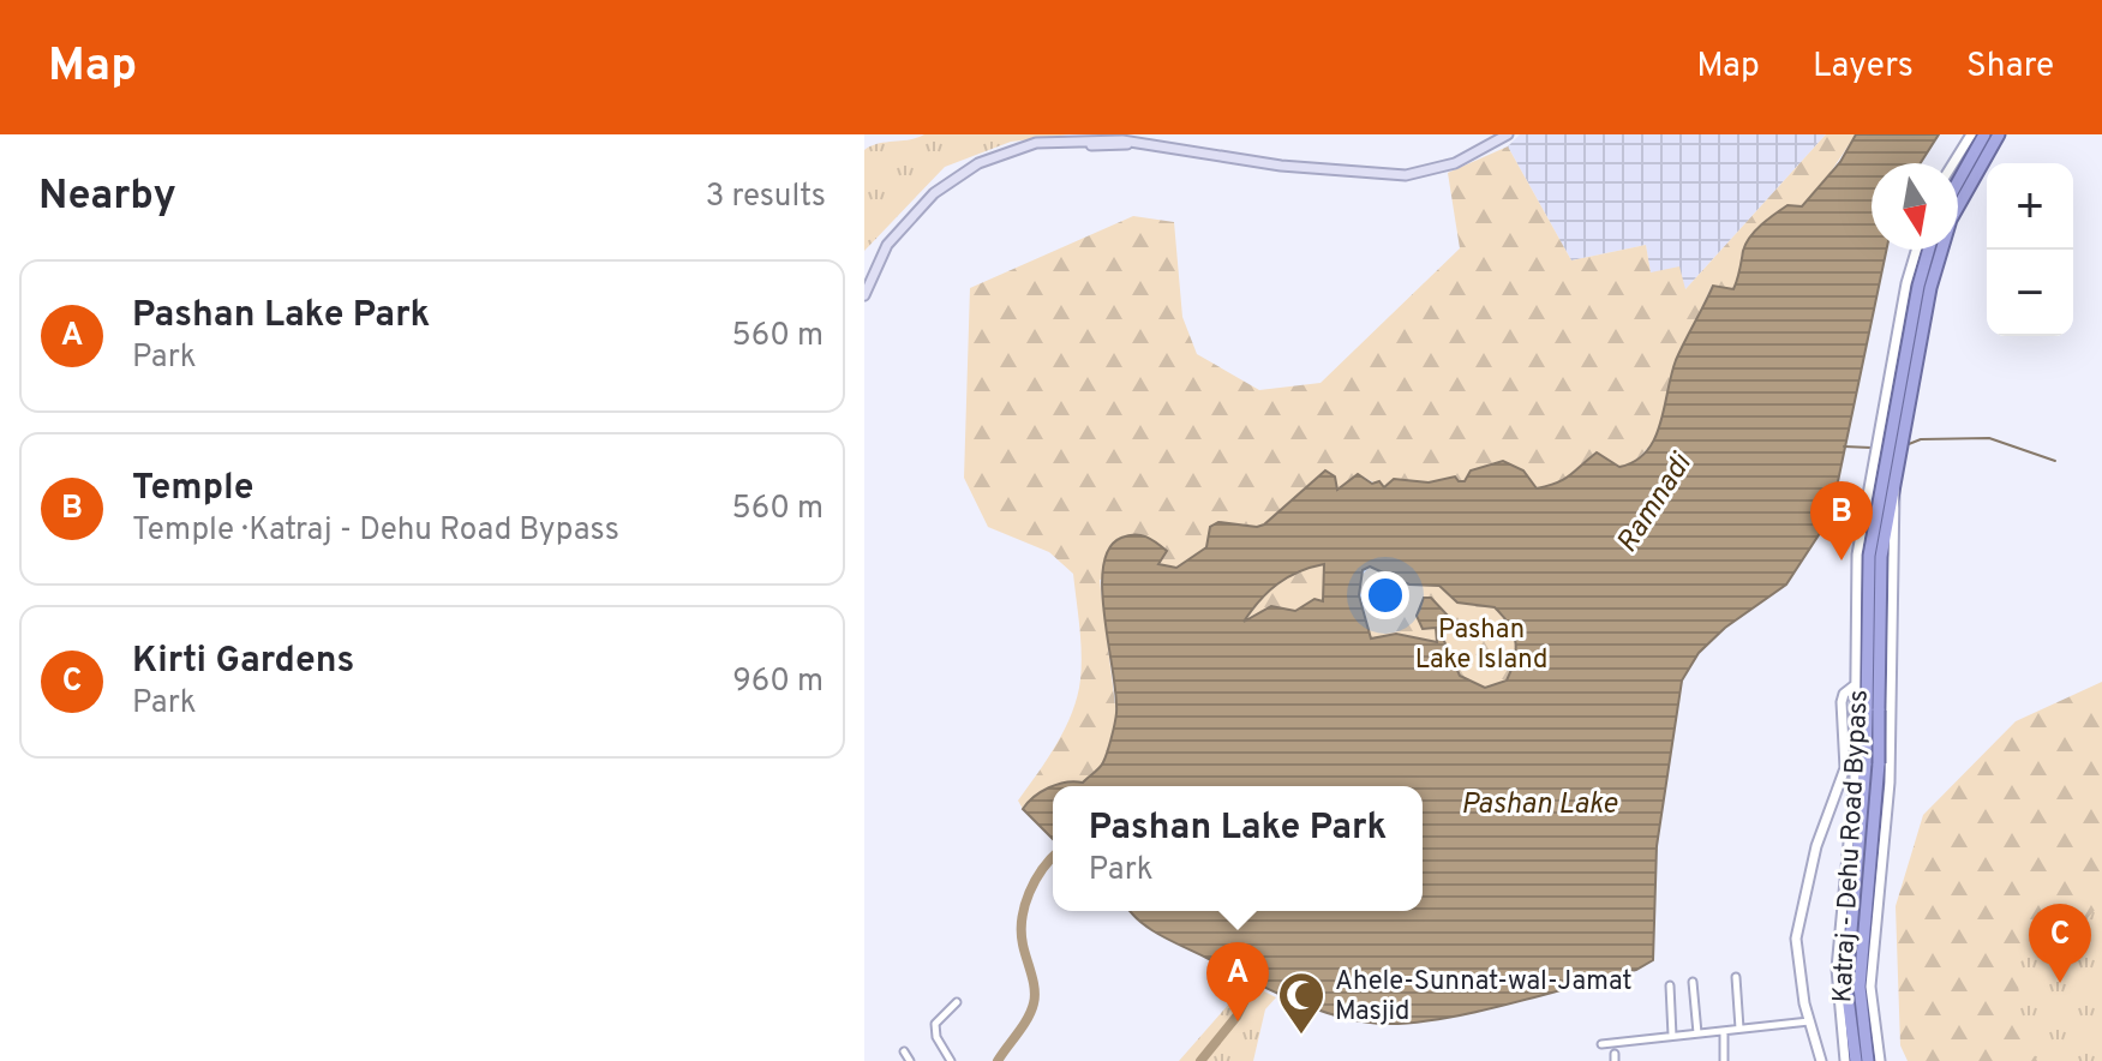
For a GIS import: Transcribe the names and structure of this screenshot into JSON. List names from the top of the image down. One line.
{"streets":{"highway":["Katraj - Dehu Road Bypass"]},"water":["Ramnadi","Pashan Lake"],"parks":["Pashan Lake Island"],"places":{"mosque":["Ahele-Sunnat-wal-Jamat Masjid"]},"north":"bottom","page":{"header":"Map","nav":["Map","Layers","Share"],"heading":["Nearby","3 results"],"map_buttons":["+","−"],"list":[{"mark":"A","name":"Pashan Lake Park","note":"Park","value":"560 m"},{"mark":"B","name":"Temple","note":"Temple · Katraj - Dehu Road Bypass","value":"560 m"},{"mark":"C","name":"Kirti Gardens","note":"Park","value":"960 m"}],"pins":["B","C","A"],"popup":["Pashan Lake Park","Park"]}}
